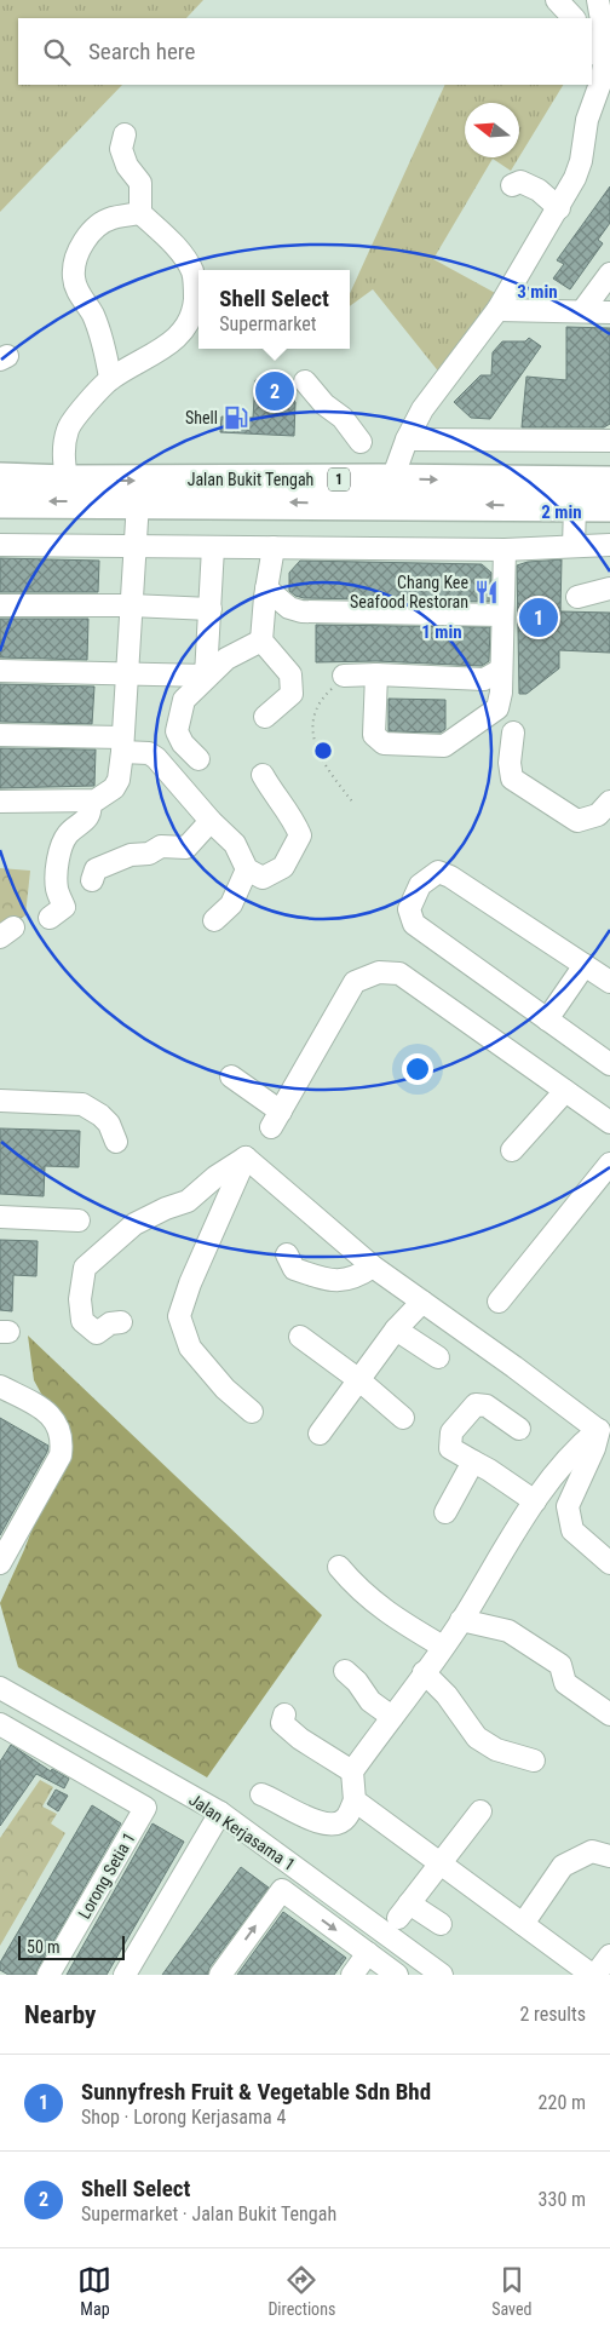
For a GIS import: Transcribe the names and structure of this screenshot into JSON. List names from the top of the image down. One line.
{"streets":{"highway":["Jalan Bukit Tengah","1"],"street":["Jalan Kerjasama 1","Lorong Setia 1"]},"places":{"fuel station":["Shell"],"restaurant":["Chang Kee Seafood Restoran"]},"scale_bar":"50 m","north":"left","page":{"search":"Search here","popup":["Shell Select","Supermarket"],"pins":["2","1"],"scale":"50 m","heading":["Nearby","2 results"],"list":[{"mark":"1","name":"Sunnyfresh Fruit & Vegetable Sdn Bhd","note":"Shop · Lorong Kerjasama 4","value":"220 m"},{"mark":"2","name":"Shell Select","note":"Supermarket · Jalan Bukit Tengah","value":"330 m"}],"nav":["Map","Directions","Saved"]},"rings":["3 min","2 min","1 min"]}
